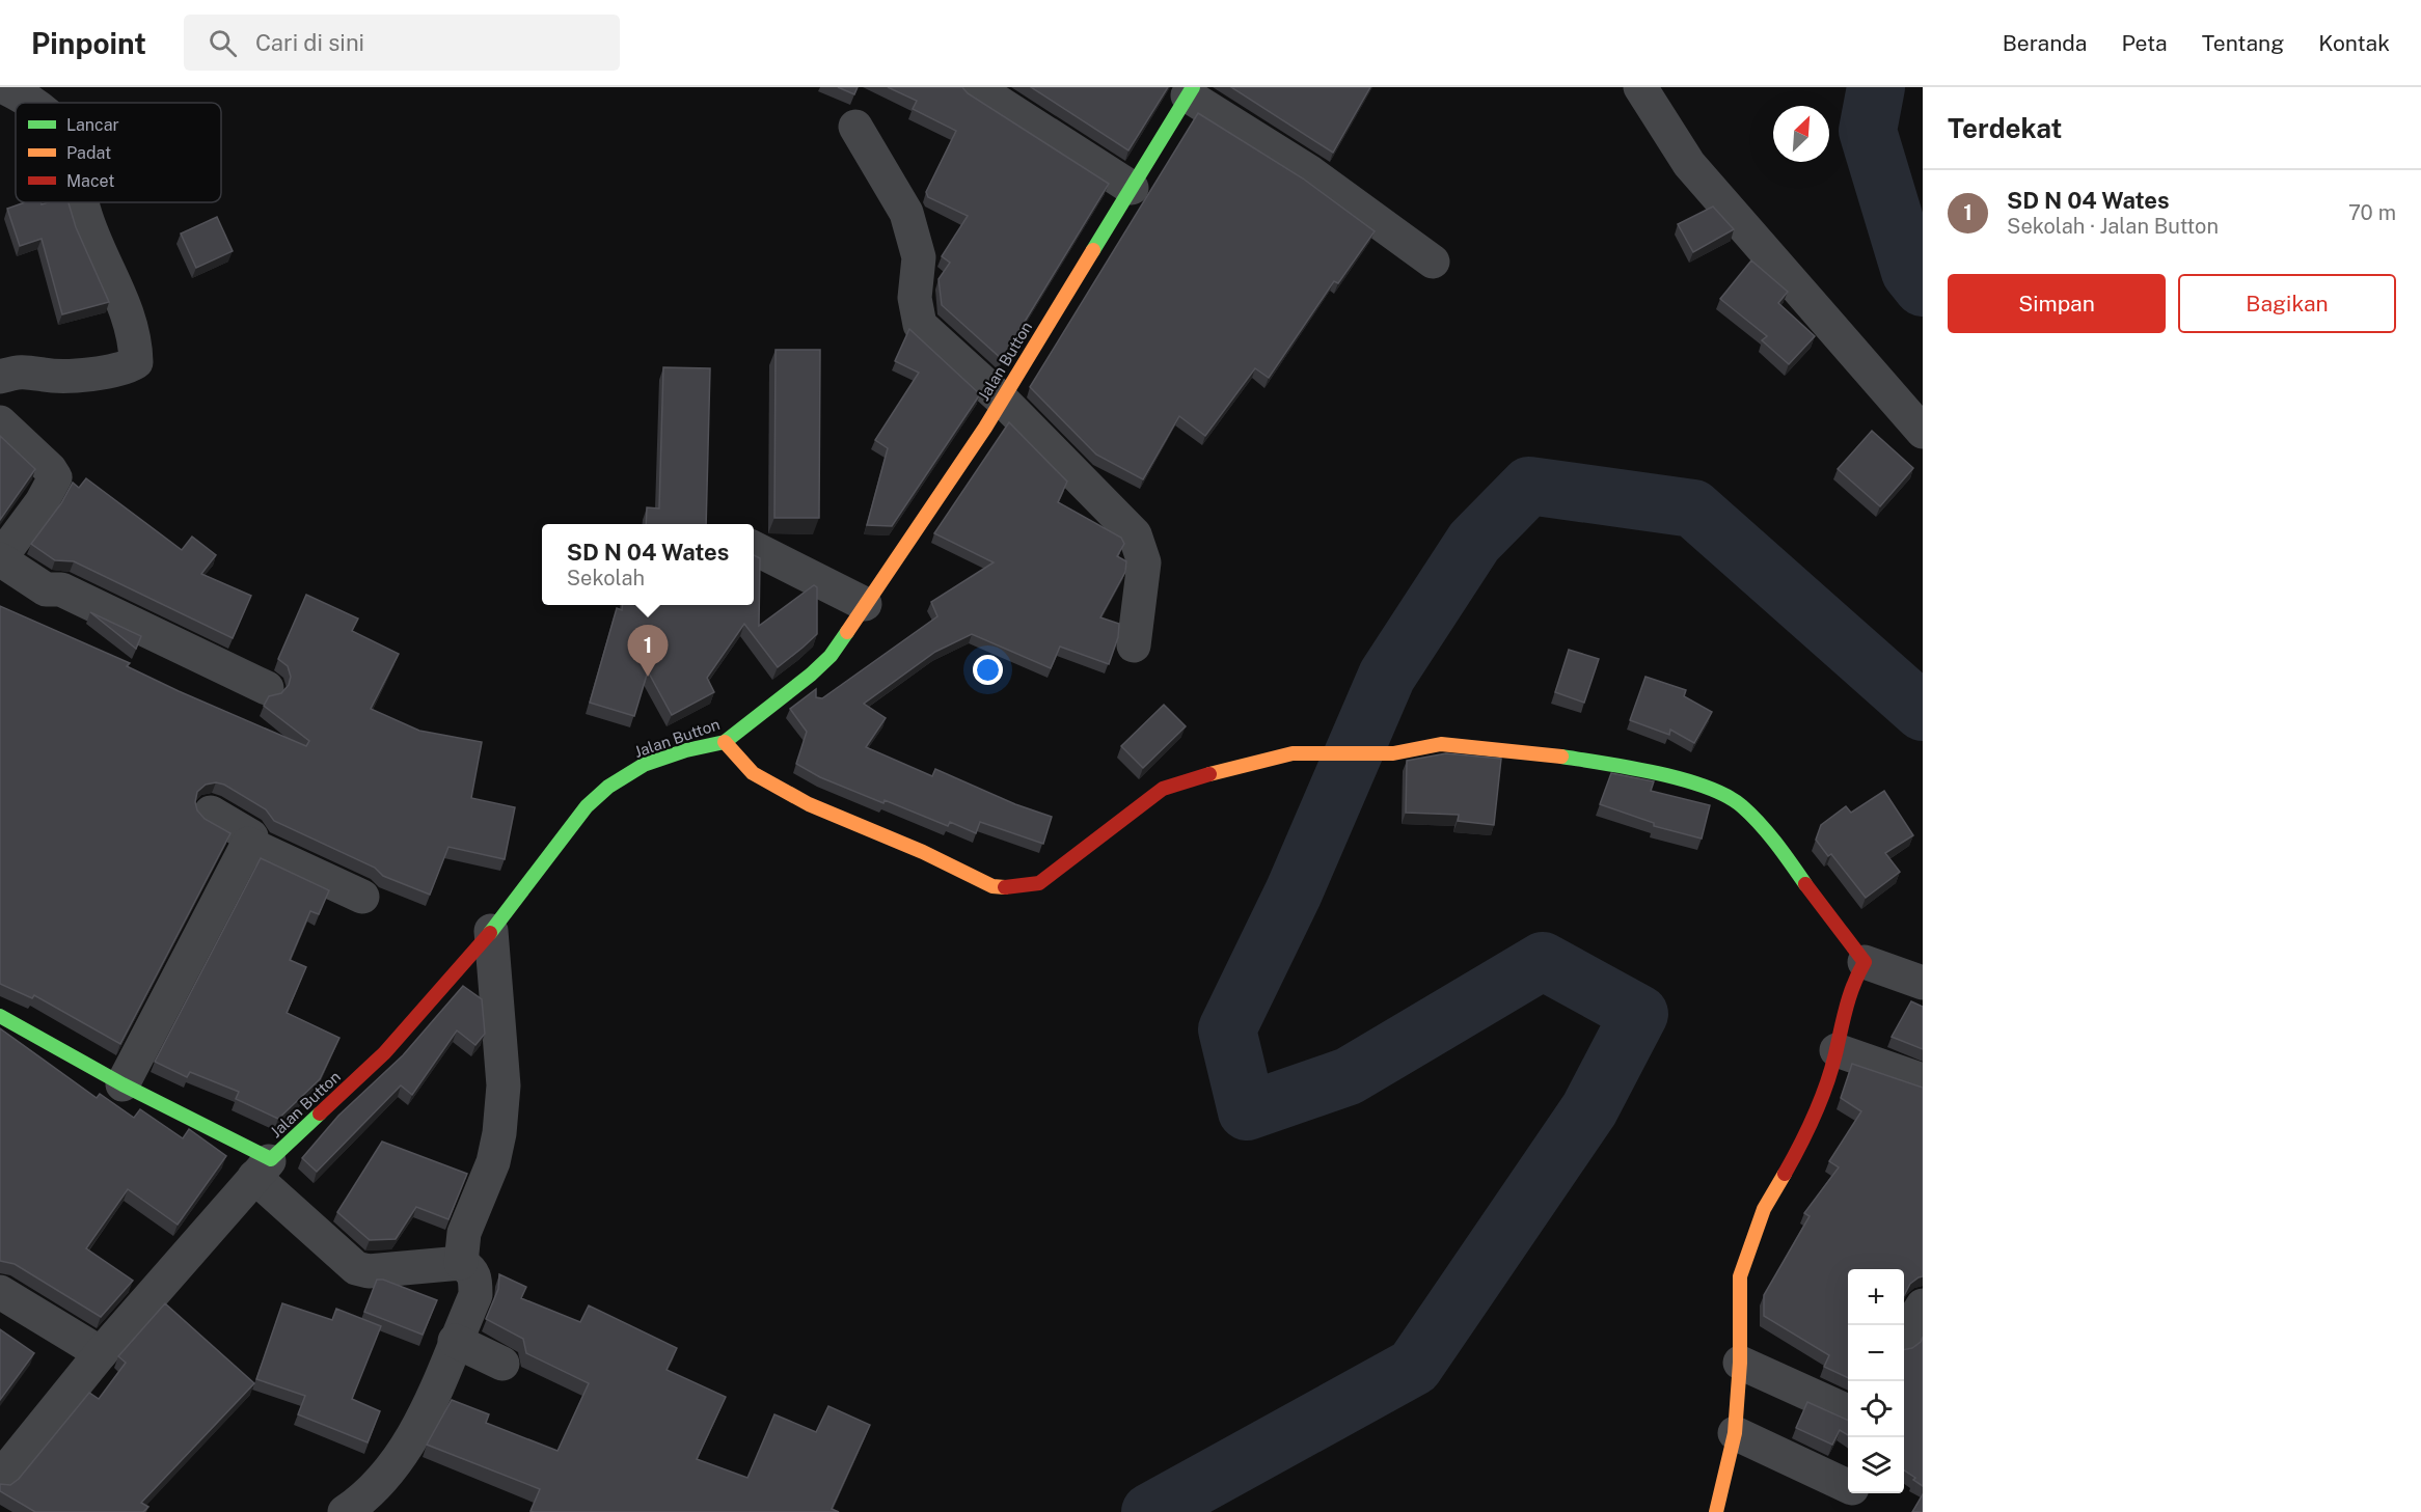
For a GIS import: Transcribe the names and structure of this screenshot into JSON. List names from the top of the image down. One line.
{"streets":{"street":["Jalan Button"]},"legend":["Lancar","Padat","Macet"],"north":"top right","page":{"header":"Pinpoint","search":"Cari di sini","nav":["Beranda","Peta","Tentang","Kontak"],"heading":"Terdekat","list":[{"mark":"1","name":"SD N 04 Wates","note":"Sekolah · Jalan Button","value":"70 m"}],"buttons":["Simpan","Bagikan"],"popup":["SD N 04 Wates","Sekolah"],"pins":"1","map_buttons":["+","−"]}}
